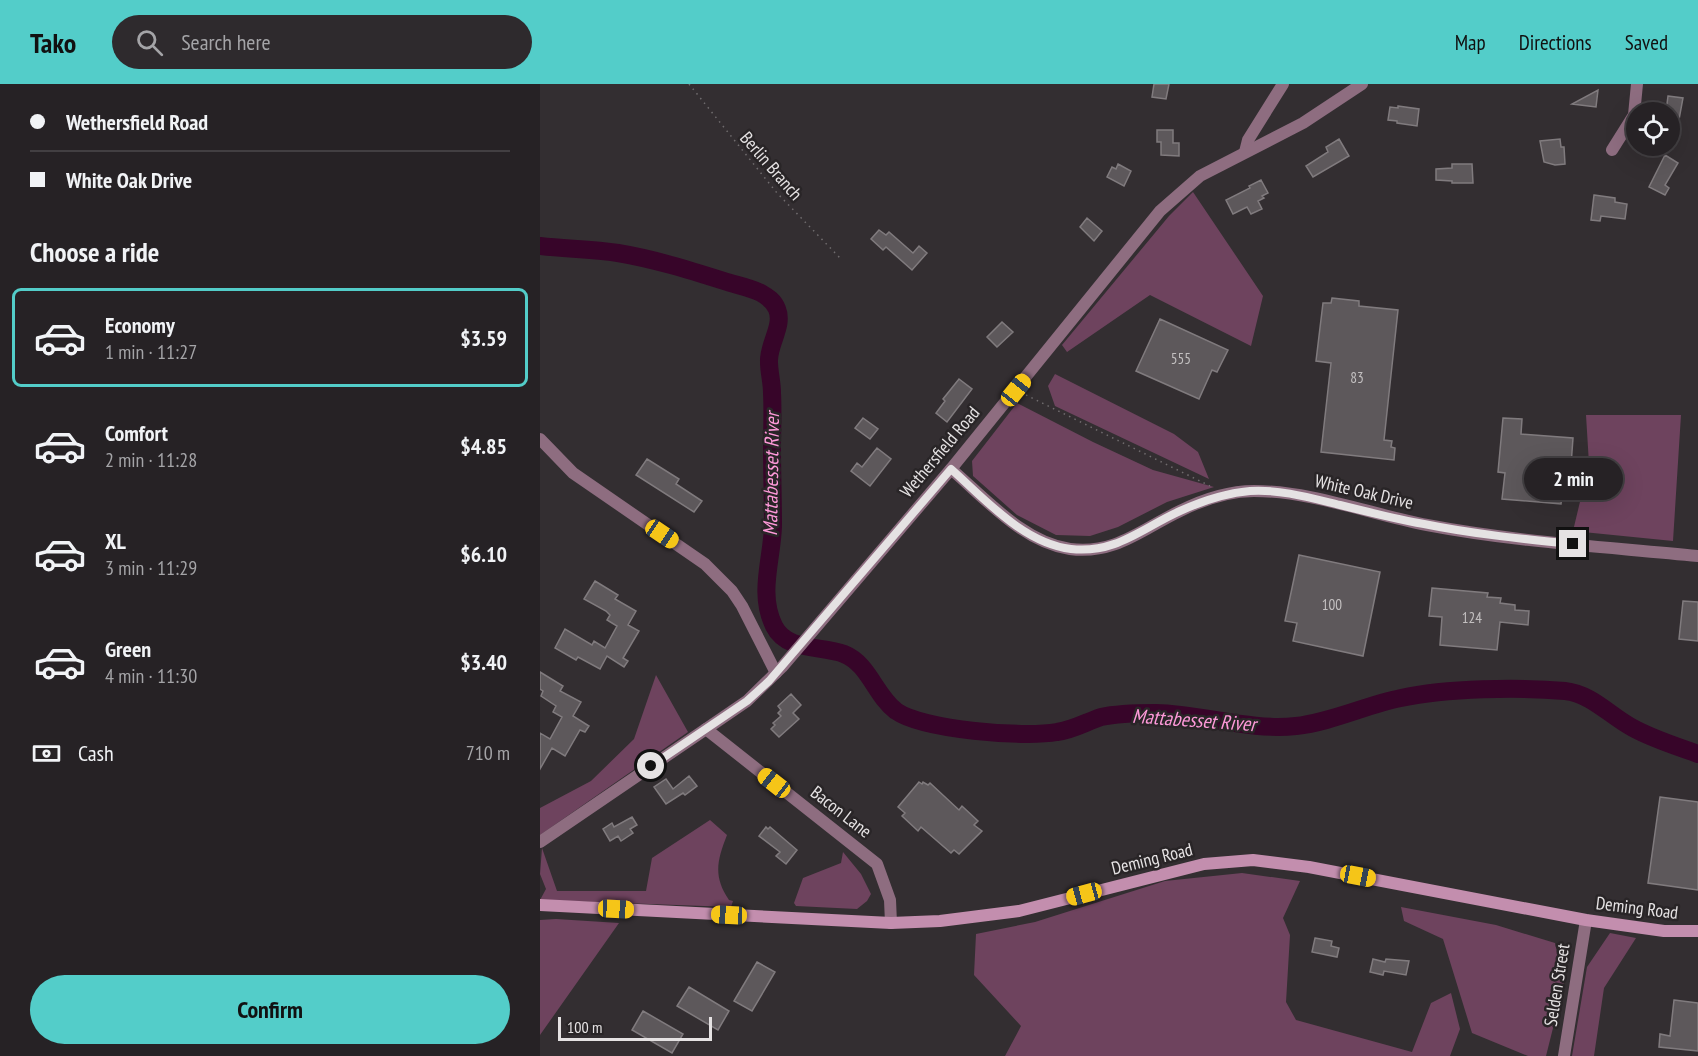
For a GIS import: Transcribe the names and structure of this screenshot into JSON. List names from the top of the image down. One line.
{"streets":{"main road":["Deming Road"],"street":["Wethersfield Road","White Oak Drive","Bacon Lane","Selden Street"],"path":["Berlin Branch"]},"crossings":[["Wethersfield Road","White Oak Drive"],["Wethersfield Road","Bacon Lane"],["Bacon Lane","Deming Road"],["Deming Road","Selden Street"]],"water":["Mattabesset River"],"house_numbers":["555","83","100","124"],"scale_bar":"100 m","page":{"header":"Tako","search":"Search here","nav":["Map","Directions","Saved"],"banner":["Wethersfield Road","White Oak Drive"],"heading":"Choose a ride","list":[{"name":"Economy","note":"1 min · 11:27","value":"$3.59"},{"name":"Comfort","note":"2 min · 11:28","value":"$4.85"},{"name":"XL","note":"3 min · 11:29","value":"$6.10"},{"name":"Green","note":"4 min · 11:30","value":"$3.40"}],"bubble":"2 min","pay":["Cash","710 m"],"buttons":"Confirm","scale":"100 m"}}
